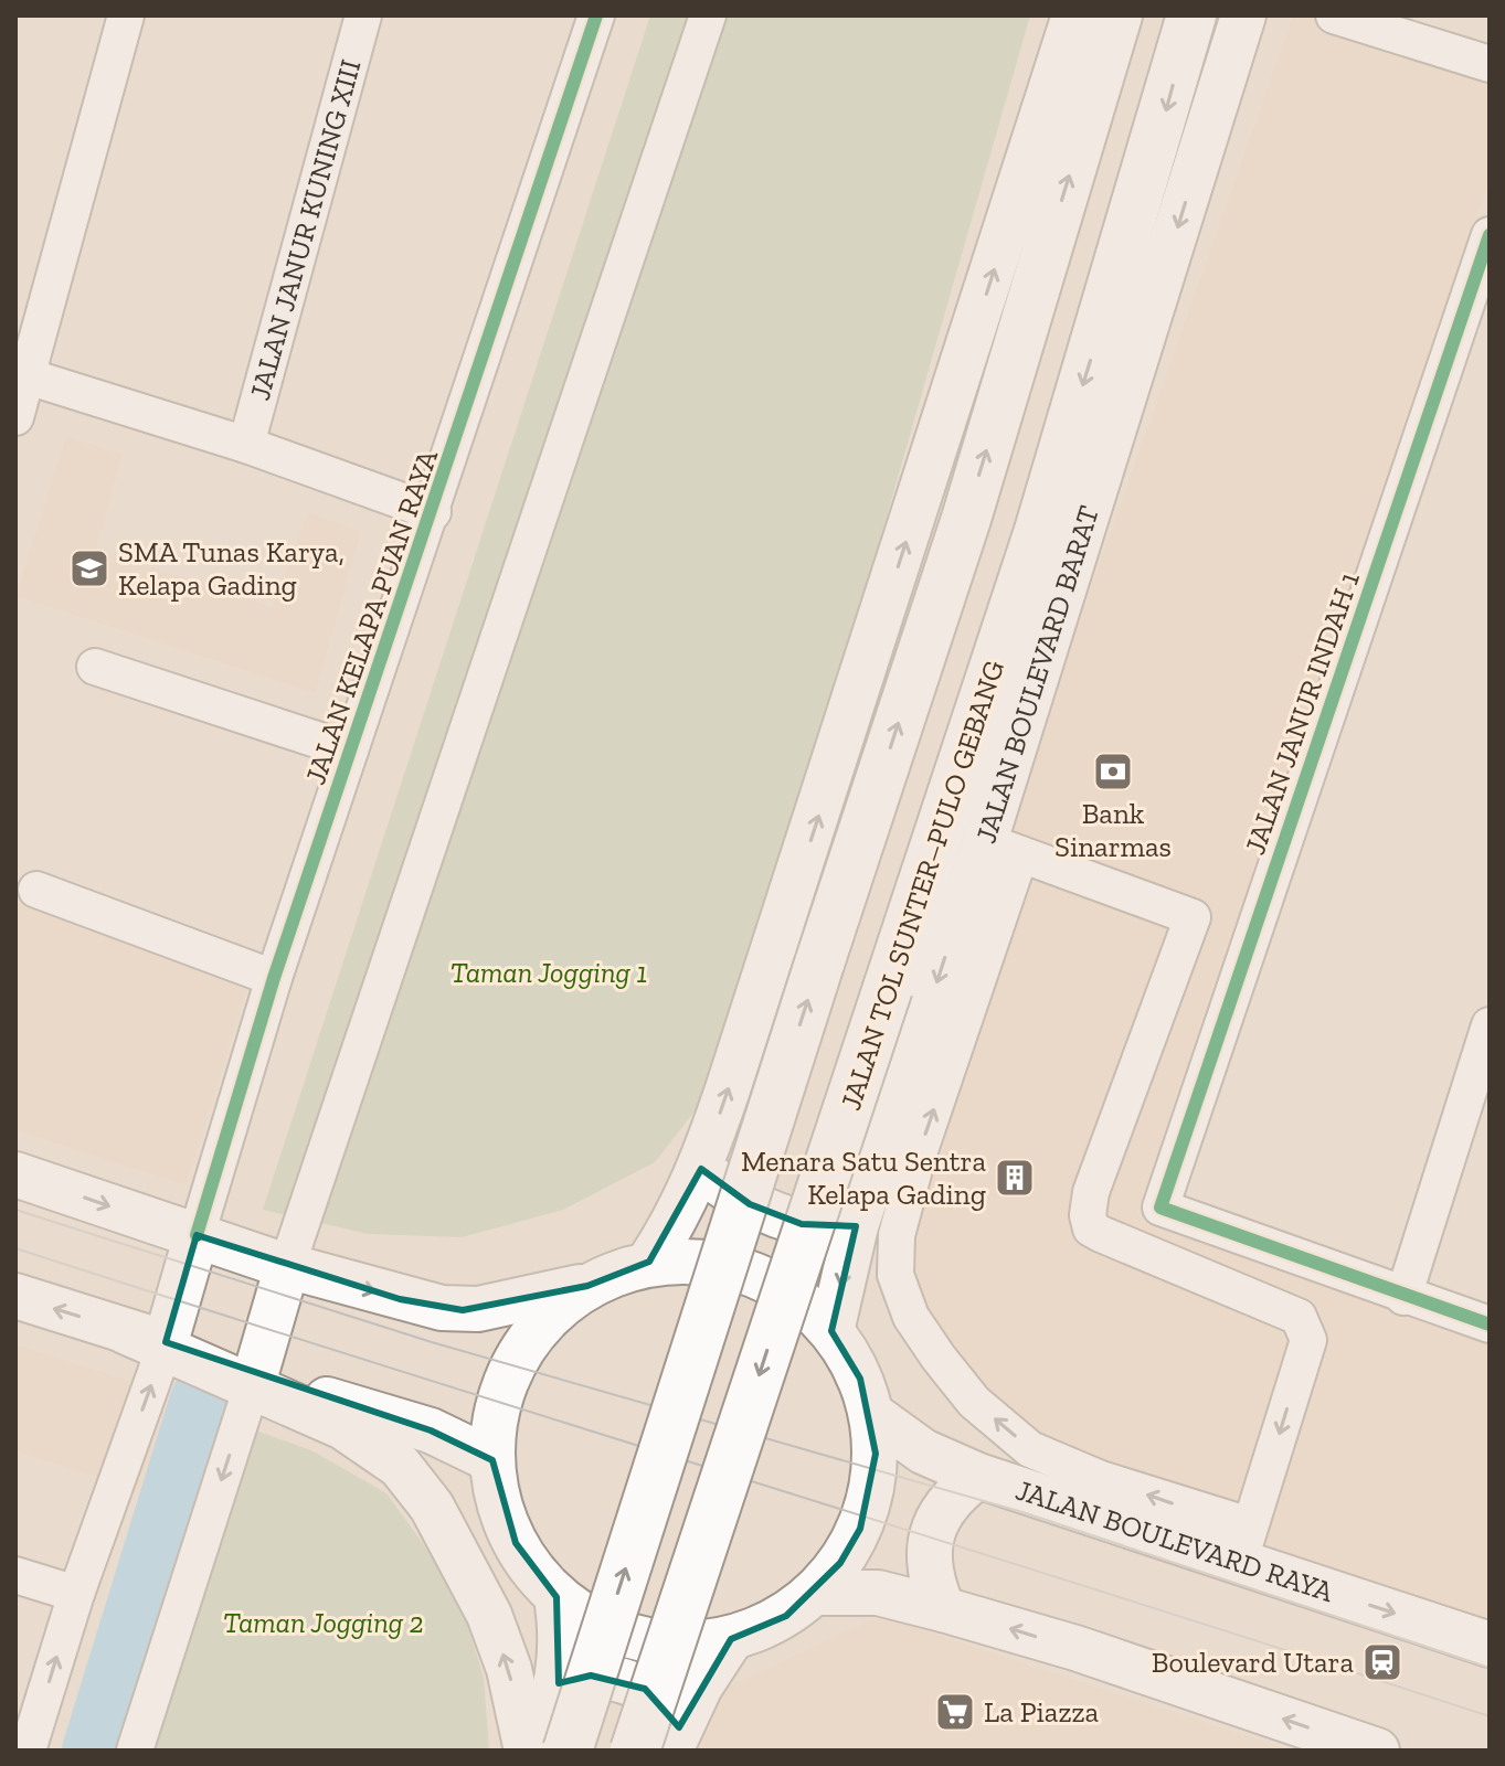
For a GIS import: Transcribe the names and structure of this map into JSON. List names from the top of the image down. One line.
{"streets":{"highway":["JALAN TOL SUNTER–PULO GEBANG"],"main road":["JALAN BOULEVARD BARAT","JALAN BOULEVARD RAYA"],"street":["JALAN JANUR KUNING XIII","JALAN KELAPA PUAN RAYA","JALAN JANUR INDAH 1"]},"parks":["Taman Jogging 1","Taman Jogging 2"],"places":{"school or university":["SMA Tunas Karya, Kelapa Gading"],"bank":["Bank Sinarmas"],"building":["Menara Satu Sentra Kelapa Gading"],"station":["Boulevard Utara"],"supermarket":["La Piazza"]}}
